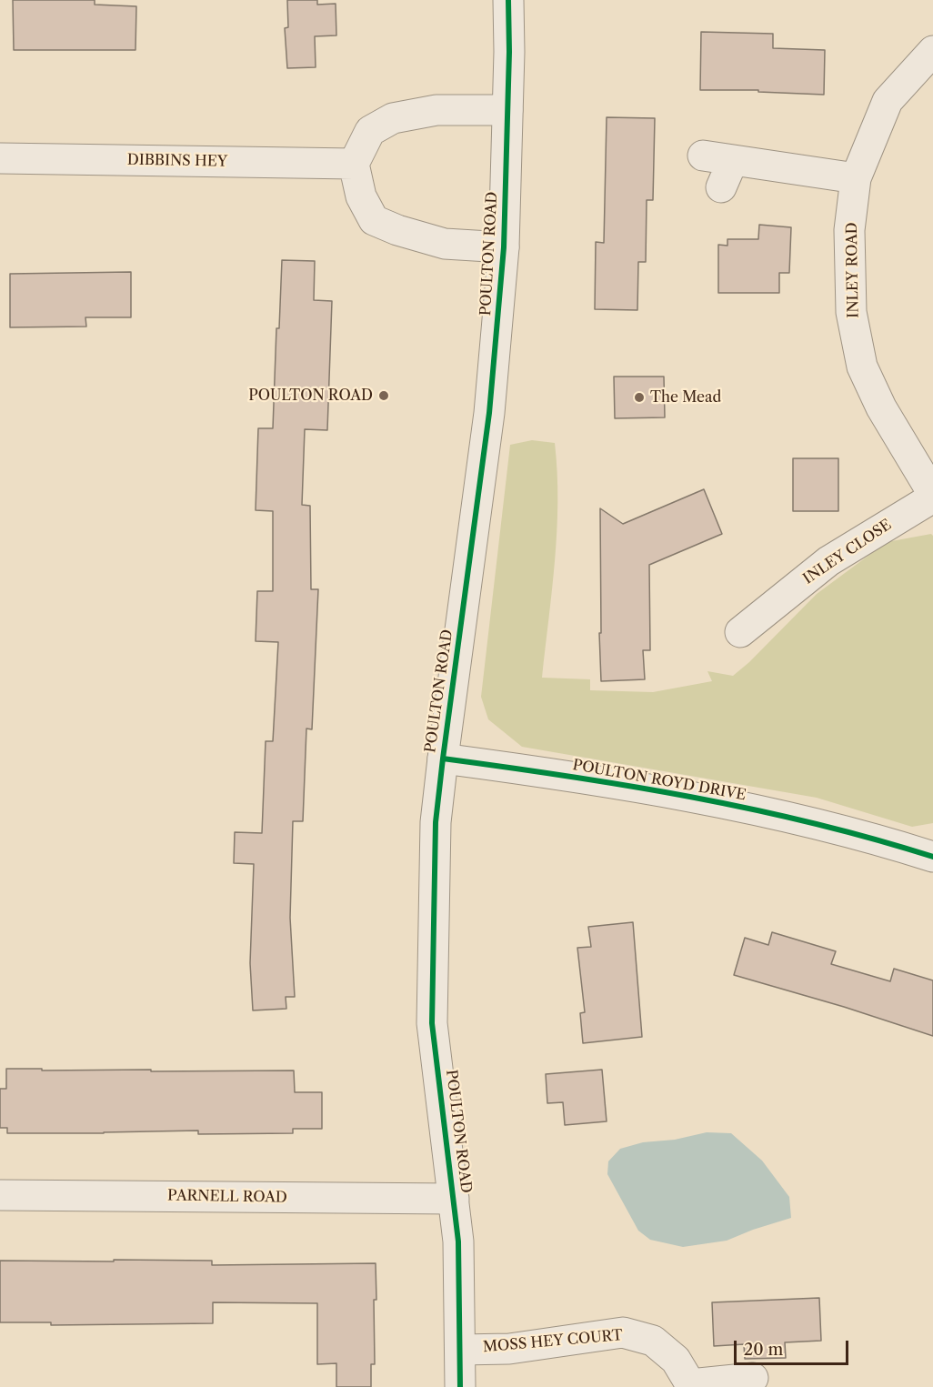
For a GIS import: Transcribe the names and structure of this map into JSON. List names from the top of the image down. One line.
{"streets":{"street":["DIBBINS HEY","POULTON ROAD","INLEY ROAD","INLEY CLOSE","POULTON ROYD DRIVE","PARNELL ROAD","MOSS HEY COURT"]},"crossings":[["POULTON ROAD","POULTON ROYD DRIVE"],["POULTON ROAD","PARNELL ROAD"],["POULTON ROAD","MOSS HEY COURT"],["INLEY ROAD","INLEY CLOSE"]],"places":["POULTON ROAD","The Mead"],"scale_bar":"20 m"}
